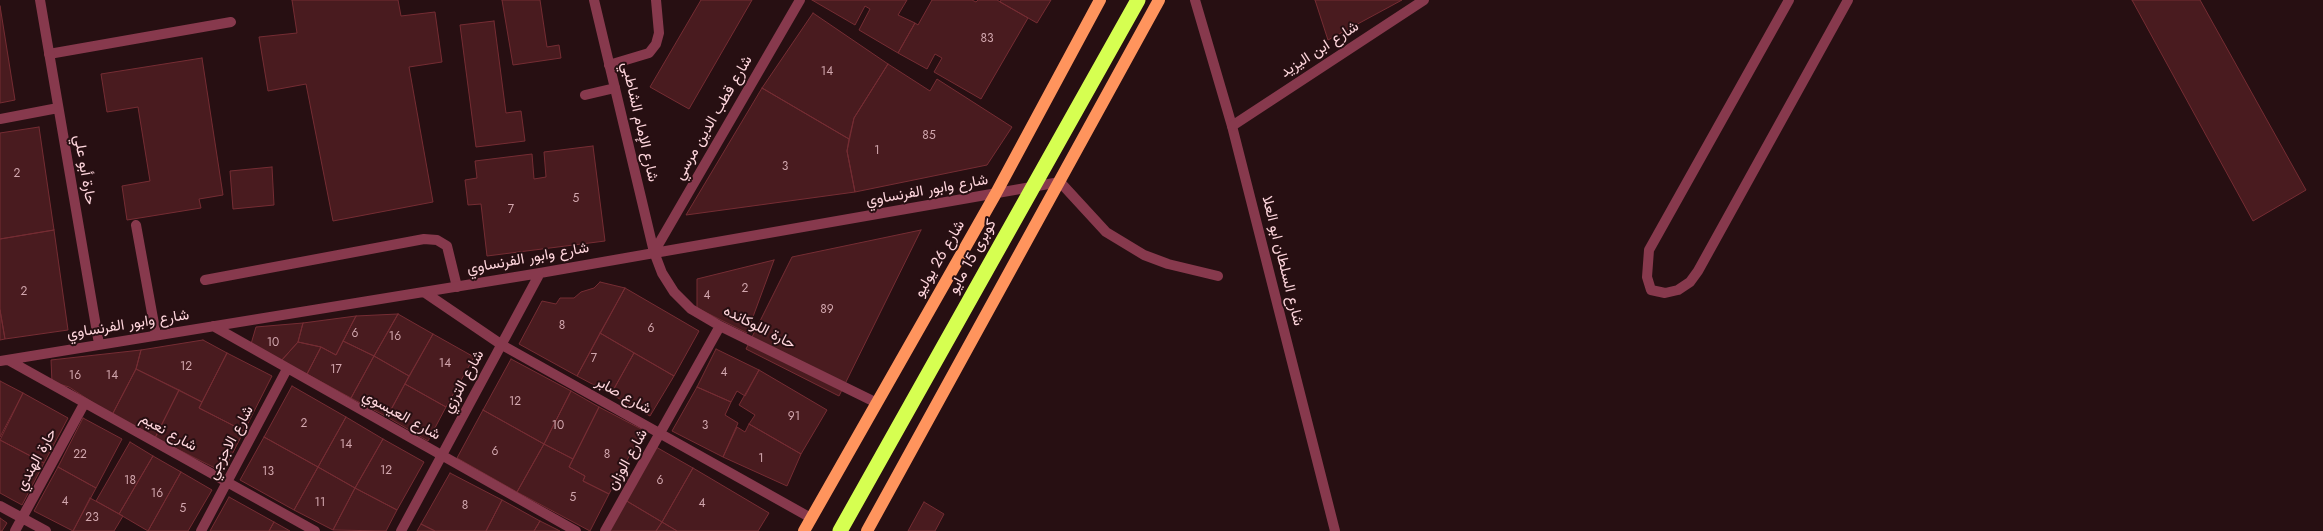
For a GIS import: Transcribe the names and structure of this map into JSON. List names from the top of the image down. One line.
{"streets":{"highway":["كوبرى 15 مايو"],"main road":["شارع 26 يوليو"],"street":["شارع ابن اليزيد","شارع قطب الدين مرسي","شارع الإمام الشاطبي","حارة أبو علي","شارع وابور الفرنساوي","شارع السلطان ابو العلا","حارة اللوكانده","شارع الترزي","شارع صابر","شارع العيسوي","شارع نعيم","شارع الاجزجي","حارة الهندي","شارع الوزان"]},"crossings":[["شارع ابن اليزيد","شارع السلطان ابو العلا"],["شارع قطب الدين مرسي","شارع الإمام الشاطبي"],["شارع قطب الدين مرسي","شارع وابور الفرنساوي"],["شارع قطب الدين مرسي","حارة اللوكانده"],["شارع الإمام الشاطبي","شارع وابور الفرنساوي"],["شارع الإمام الشاطبي","حارة اللوكانده"],["حارة أبو علي","شارع وابور الفرنساوي"],["شارع وابور الفرنساوي","شارع 26 يوليو"],["شارع وابور الفرنساوي","حارة اللوكانده"],["شارع وابور الفرنساوي","شارع الترزي"],["شارع وابور الفرنساوي","شارع صابر"],["شارع وابور الفرنساوي","شارع العيسوي"],["شارع وابور الفرنساوي","شارع نعيم"],["شارع 26 يوليو","حارة اللوكانده"],["شارع 26 يوليو","شارع صابر"],["حارة اللوكانده","شارع الوزان"],["شارع الترزي","شارع صابر"],["شارع الترزي","شارع العيسوي"],["شارع صابر","شارع الوزان"],["شارع العيسوي","شارع الاجزجي"],["شارع نعيم","شارع الاجزجي"],["شارع نعيم","حارة الهندي"]],"house_numbers":["83","14","85","1","3","2","5","7","2","2","4","89","8","6","6","16","10","7","14","12","17","4","16","14","12","91","2","10","3","14","6","22","8","1","12","13","18","6","16","5","4","11","4","8","5","23"]}
